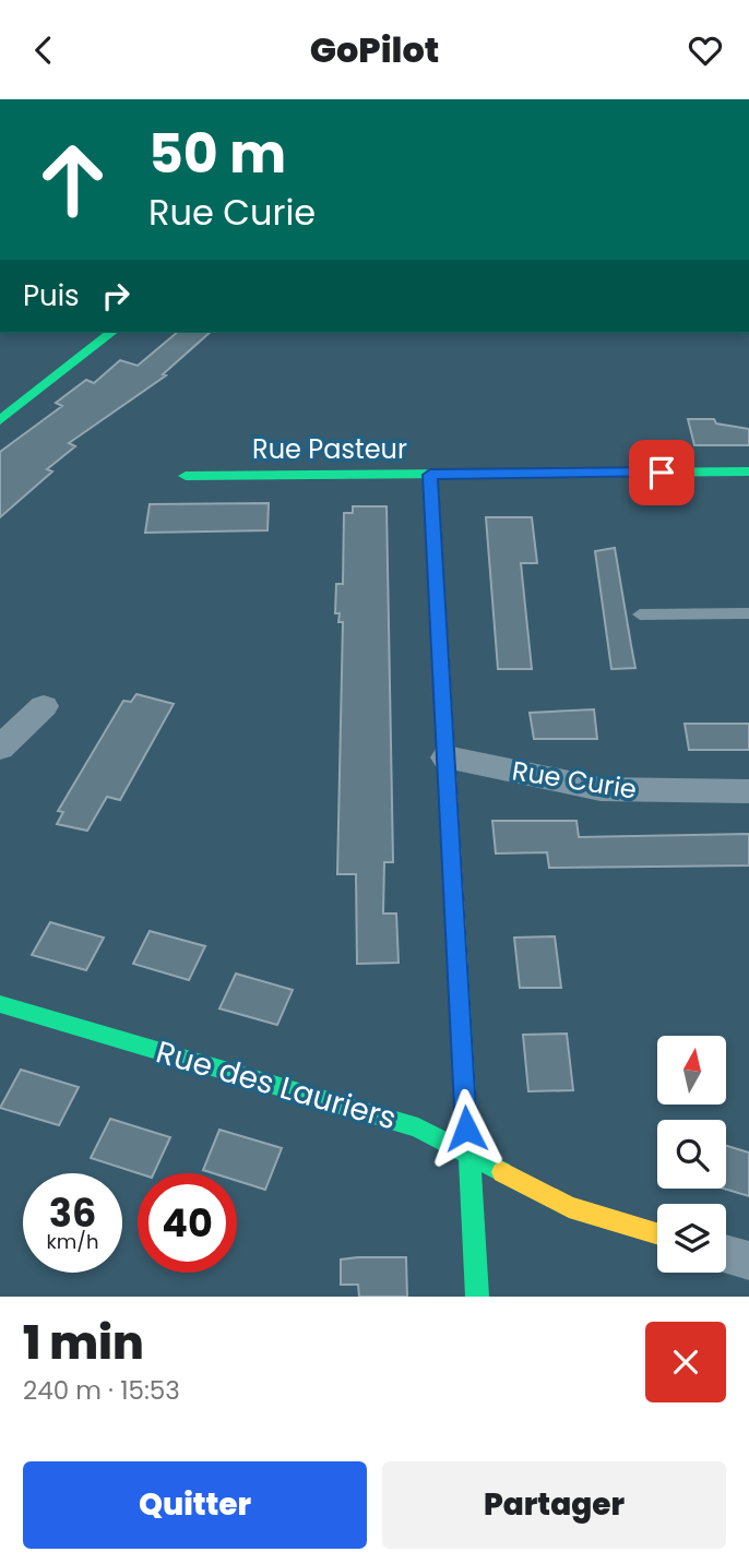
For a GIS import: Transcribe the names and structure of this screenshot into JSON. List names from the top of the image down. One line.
{"streets":{"street":["Rue Pasteur","Rue Curie","Rue des Lauriers"]},"north":"top","page":{"header":"GoPilot","turn":["50 m","Rue Curie"],"then":"Puis","speed":"36 km/h","limit":"40","heading":["1 min","240 m · 15:53"],"buttons":["Quitter","Partager"]}}
